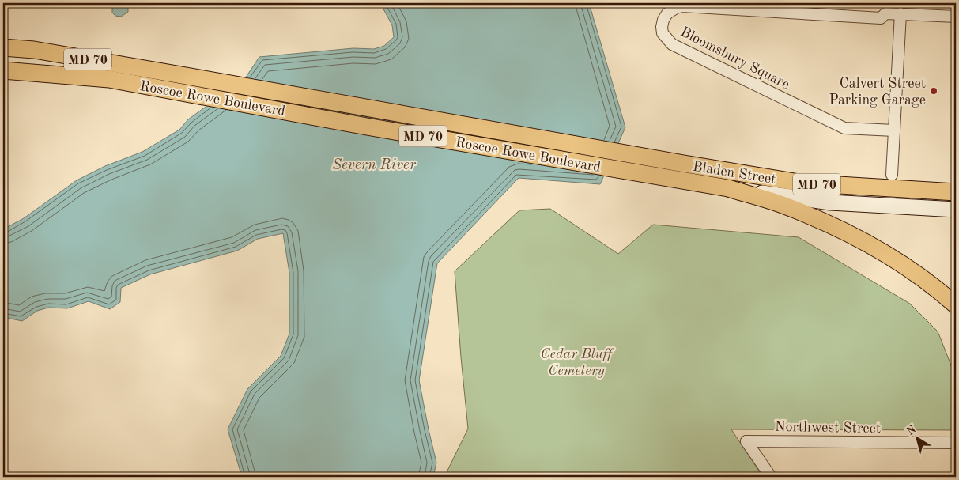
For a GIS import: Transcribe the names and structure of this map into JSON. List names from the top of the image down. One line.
{"streets":{"main road":["MD 70","Roscoe Rowe Boulevard","Bladen Street"],"street":["Bloomsbury Square","Northwest Street"]},"crossings":[["Roscoe Rowe Boulevard","Bladen Street"]],"water":["Severn River"],"parks":["Cedar Bluff Cemetery"],"places":["Calvert Street Parking Garage"],"north":"top left"}
